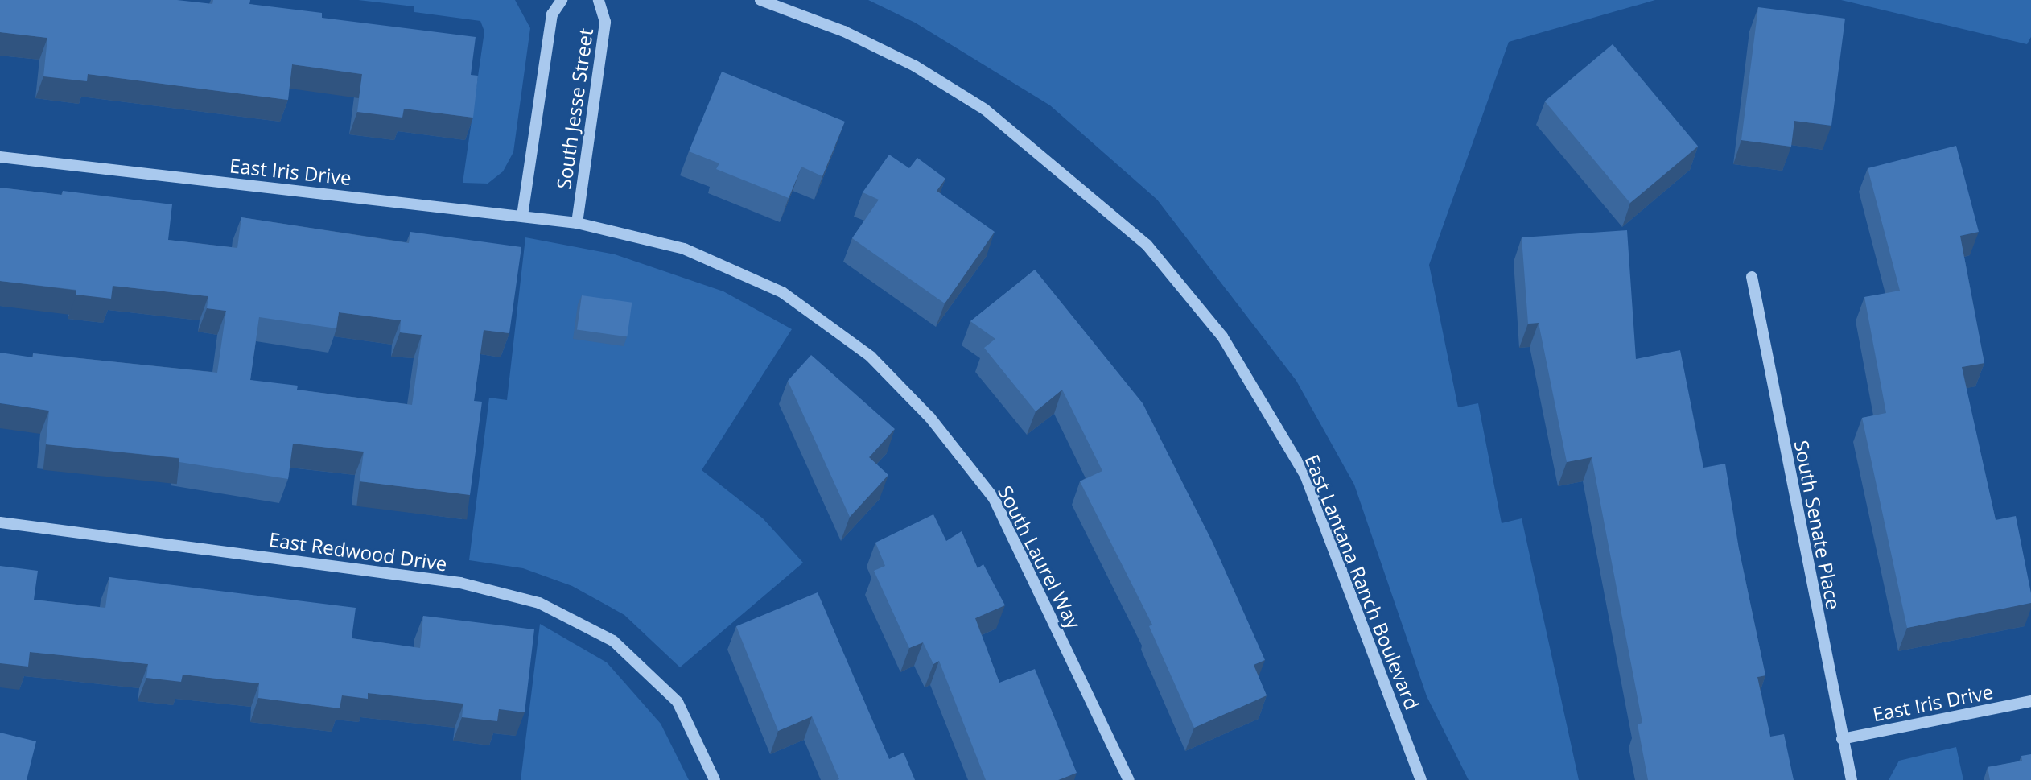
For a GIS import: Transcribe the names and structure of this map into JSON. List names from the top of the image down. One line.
{"streets":{"street":["South Jesse Street","East Iris Drive","South Senate Place","East Redwood Drive","South Laurel Way","East Lantana Ranch Boulevard"]},"crossings":[["South Jesse Street","East Iris Drive"],["South Jesse Street","South Laurel Way"],["East Iris Drive","South Senate Place"],["East Iris Drive","South Laurel Way"]]}
